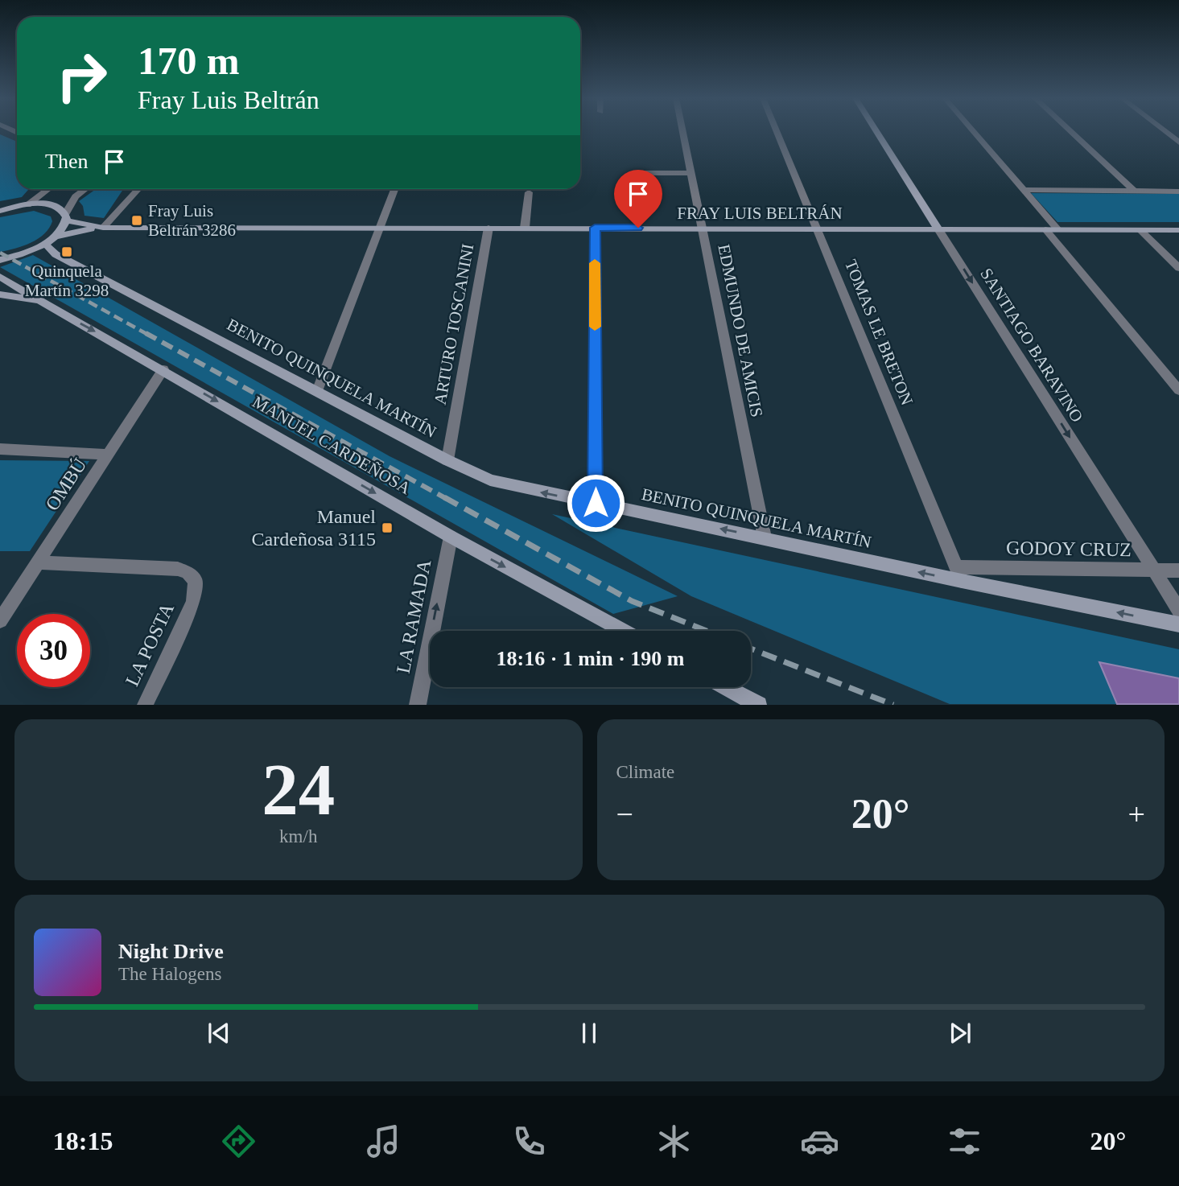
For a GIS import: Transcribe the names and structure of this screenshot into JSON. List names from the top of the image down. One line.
{"streets":{"main road":["FRAY LUIS BELTRÁN","SANTIAGO BARAVINO","BENITO QUINQUELA MARTÍN","MANUEL CARDEÑOSA"],"street":["ARTURO TOSCANINI","EDMUNDO DE AMICIS","TOMAS LE BRETON","OMBÚ","GODOY CRUZ","LA RAMADA","LA POSTA"]},"crossings":[["FRAY LUIS BELTRÁN","ARTURO TOSCANINI"],["FRAY LUIS BELTRÁN","EDMUNDO DE AMICIS"],["FRAY LUIS BELTRÁN","TOMAS LE BRETON"],["FRAY LUIS BELTRÁN","SANTIAGO BARAVINO"],["ARTURO TOSCANINI","BENITO QUINQUELA MARTÍN"],["EDMUNDO DE AMICIS","BENITO QUINQUELA MARTÍN"],["TOMAS LE BRETON","BENITO QUINQUELA MARTÍN"],["TOMAS LE BRETON","GODOY CRUZ"],["SANTIAGO BARAVINO","GODOY CRUZ"],["BENITO QUINQUELA MARTÍN","GODOY CRUZ"],["MANUEL CARDEÑOSA","OMBÚ"],["MANUEL CARDEÑOSA","LA RAMADA"],["OMBÚ","LA POSTA"]],"one_way":["SANTIAGO BARAVINO","BENITO QUINQUELA MARTÍN","MANUEL CARDEÑOSA","LA RAMADA"],"places":{"transit":["Fray Luis Beltrán 3286","Quinquela Martín 3298","Manuel Cardeñosa 3115"]},"page":{"turn":["170 m","Fray Luis Beltrán"],"then":"Then","limit":"30","trip":"18:16 · 1 min · 190 m","tile":[["24","km/h"],"Climate"],"heat":["−","20°","+"],"song":["Night Drive","The Halogens"],"tabs":["18:15","20°"]}}
